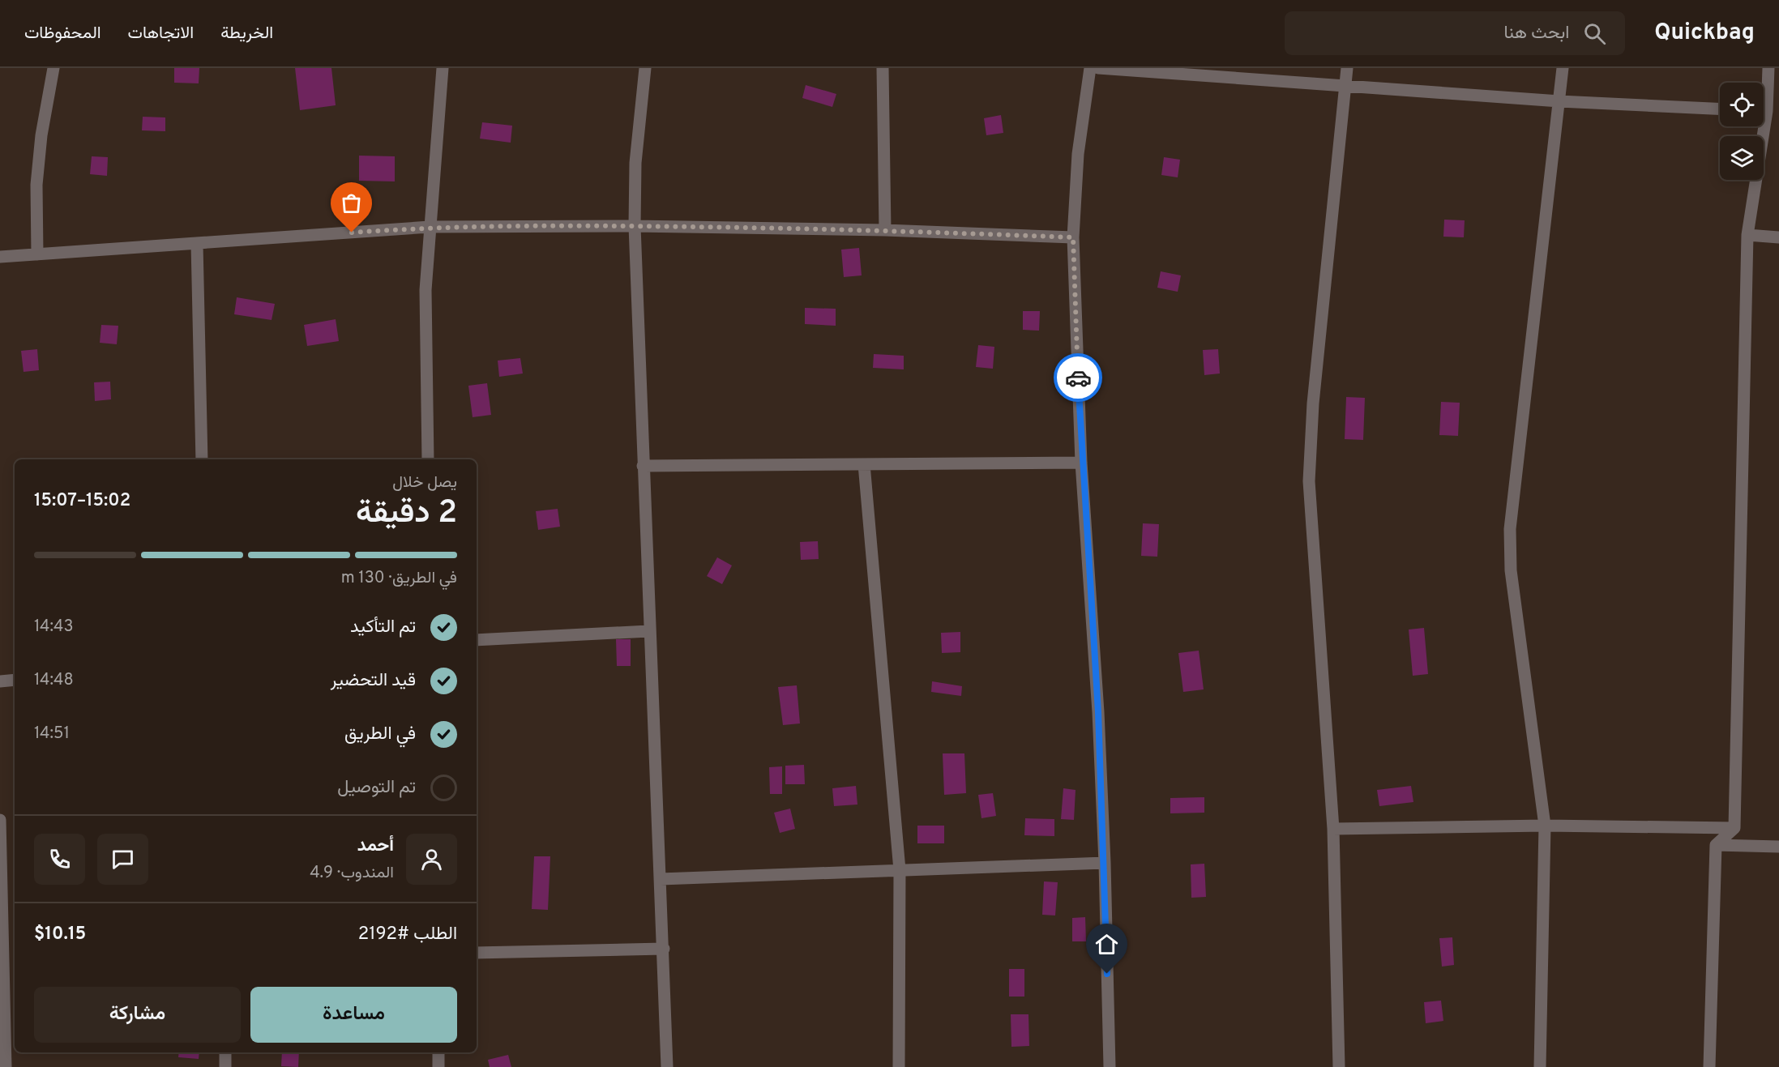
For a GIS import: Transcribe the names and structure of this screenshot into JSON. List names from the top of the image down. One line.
{"page":{"header":"Quickbag","search":"ابحث هنا","nav":["الخريطة","الاتجاهات","المحفوظات"],"heading":["2 دقيقة","يصل خلال","15:02–15:07"],"panel":["أحمد","المندوب · 4.9","الطلب #2192","$10.15"],"bar":"في الطريق · 130 m","list":[["تم التأكيد","14:43"],["قيد التحضير","14:48"],["في الطريق","14:51"],"تم التوصيل"],"buttons":["مساعدة","مشاركة"]}}
